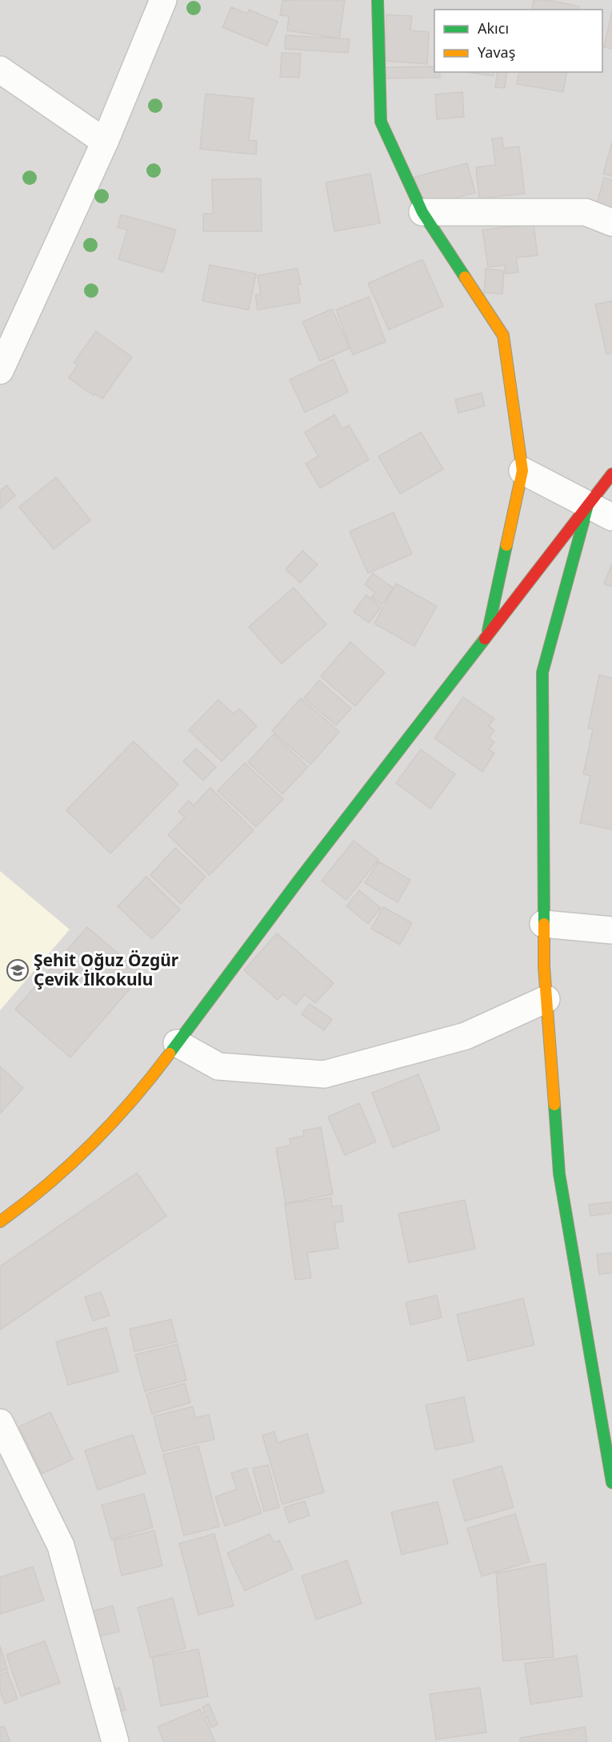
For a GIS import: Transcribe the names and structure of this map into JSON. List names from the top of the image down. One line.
{"places":{"school or university":["Şehit Oğuz Özgür Çevik İlkokulu"]},"legend":["Akıcı","Yavaş"]}
